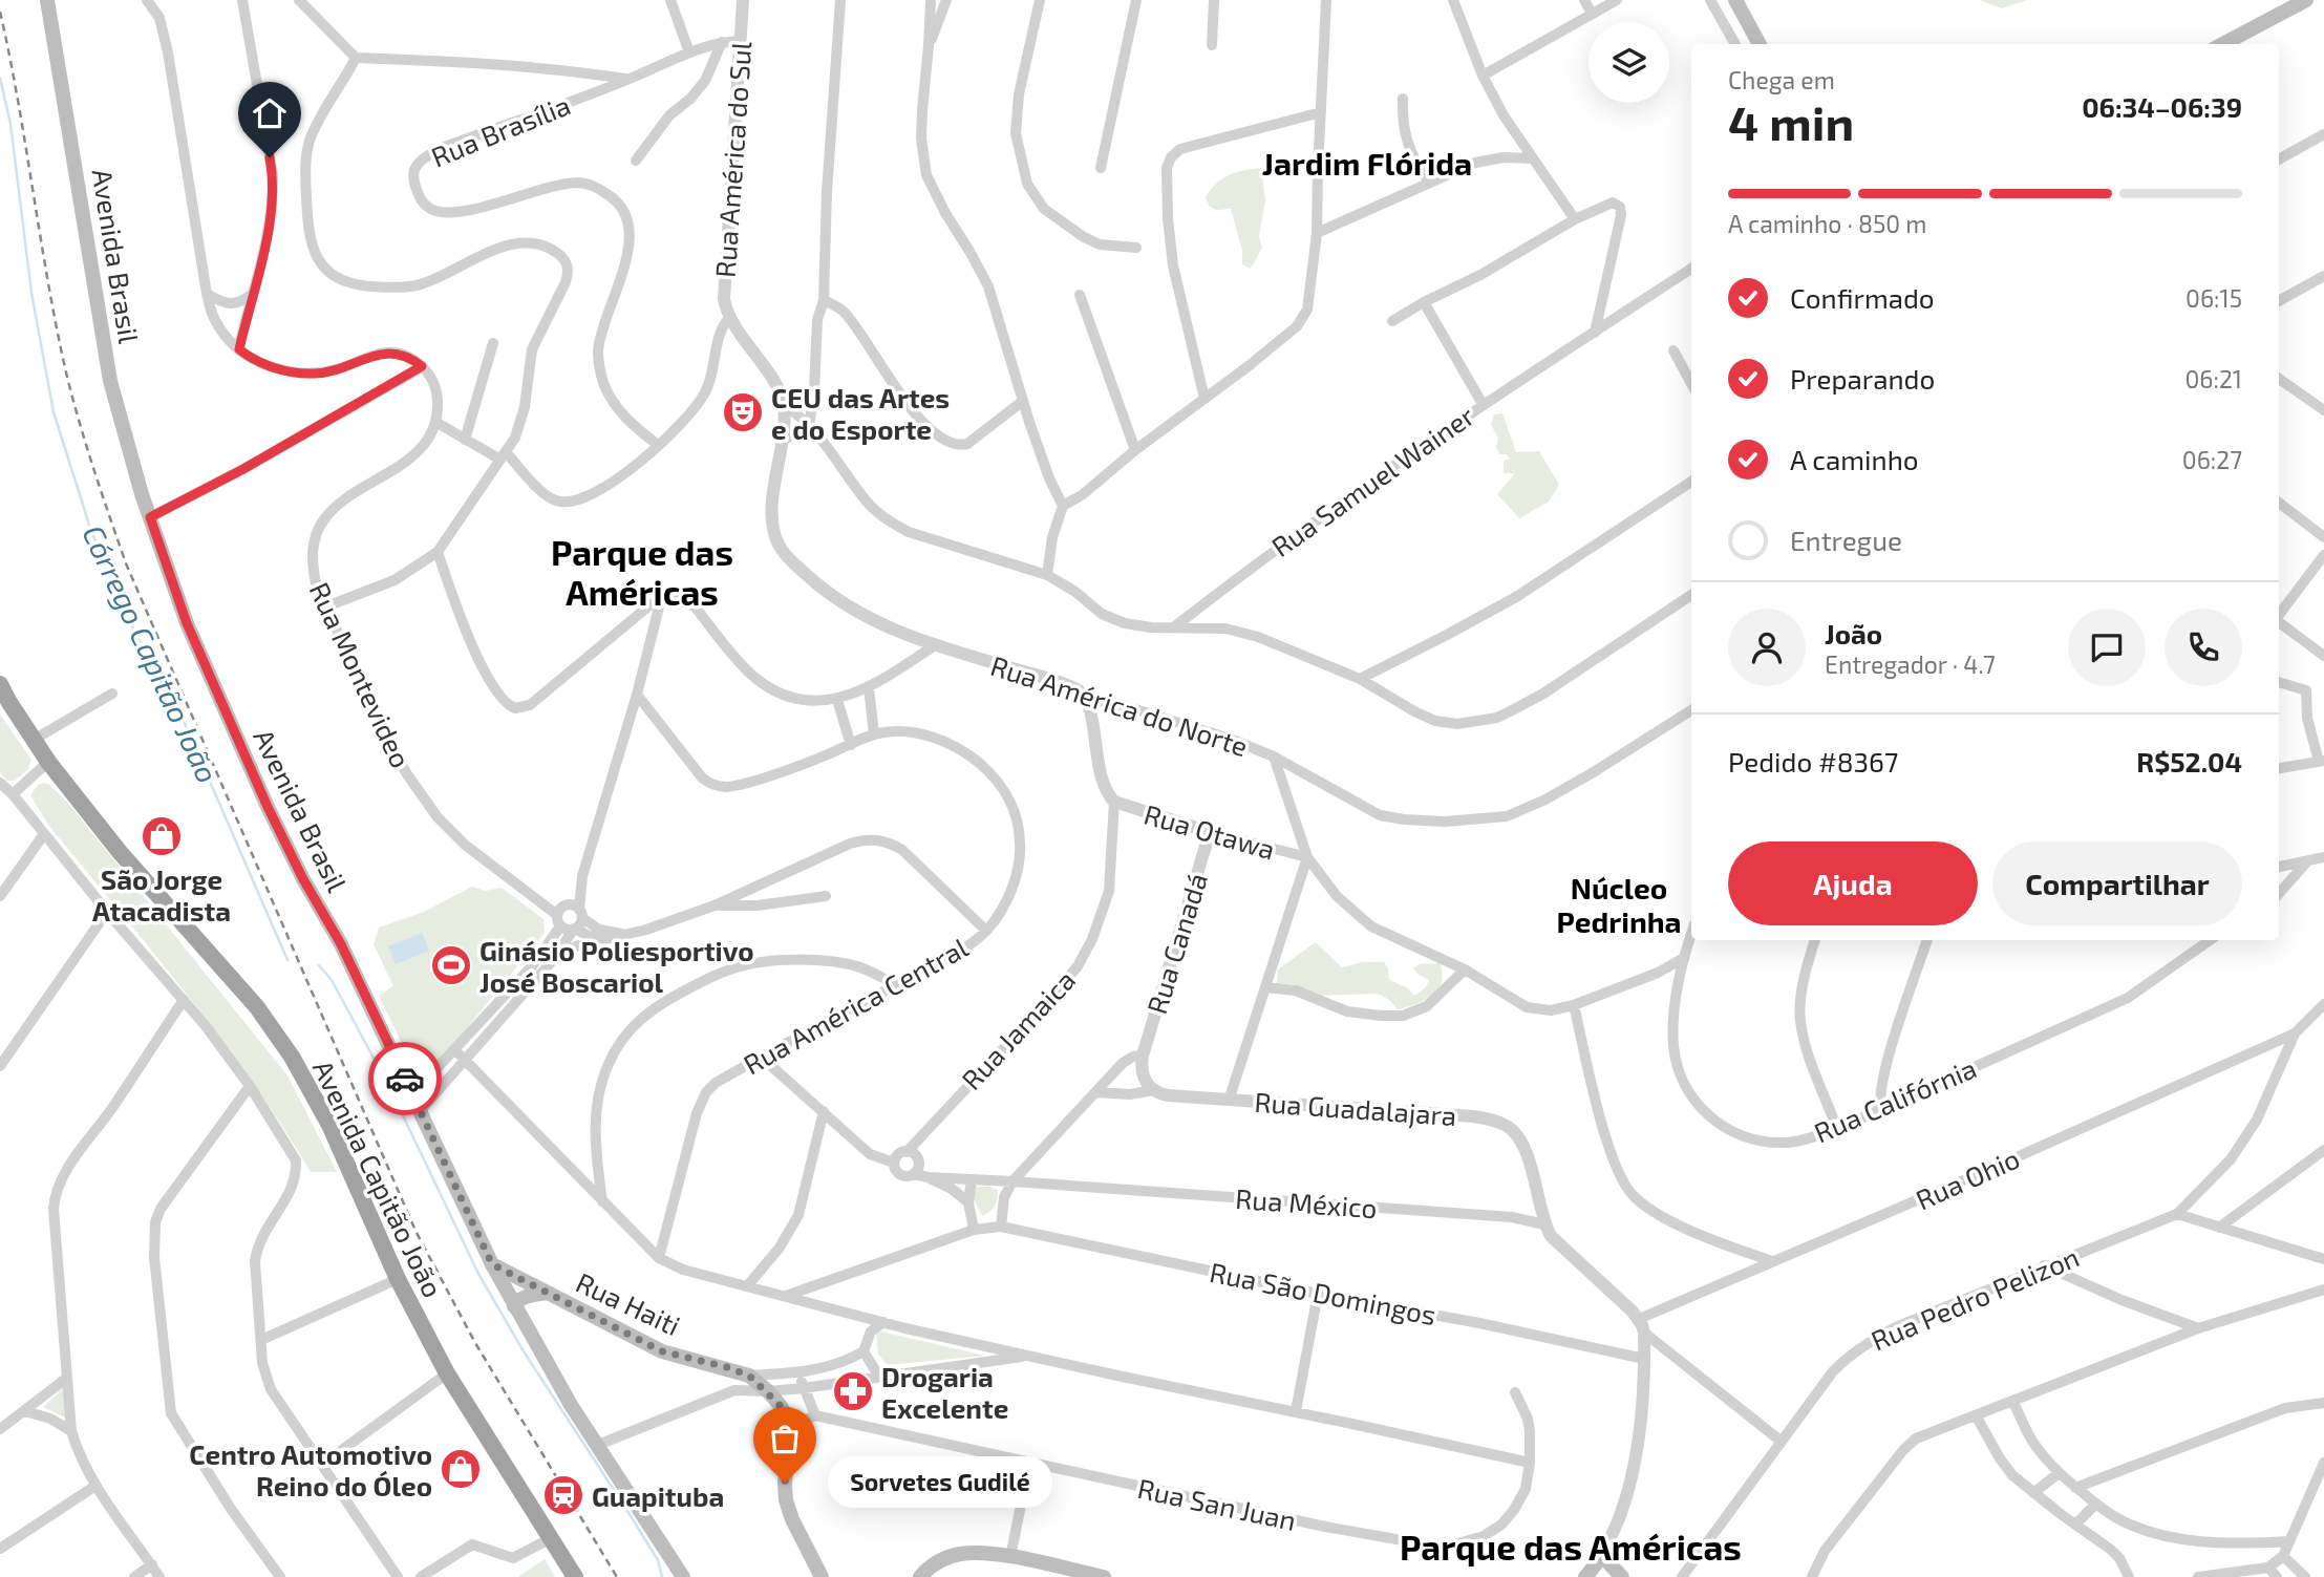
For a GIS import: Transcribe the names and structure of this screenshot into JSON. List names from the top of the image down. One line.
{"streets":{"highway":["Avenida Capitão João"],"main road":["Avenida Brasil","Rua Haiti"],"street":["Rua Brasília","Rua América do Sul","Rua Samuel Wainer","Rua Montevideo","Rua América do Norte","Rua Otawa","Rua Canadá","Rua América Central","Rua Jamaica","Rua Califórnia","Rua Guadalajara","Rua Ohio","Rua México","Rua São Domingos","Rua Pedro Pelizon","Rua San Juan"]},"crossings":[["Rua Brasília","Rua América do Sul"],["Rua América do Sul","Rua América do Norte"],["Avenida Brasil","Rua Haiti"],["Rua América do Norte","Rua Jamaica"],["Rua Otawa","Rua Canadá"],["Rua Otawa","Rua Jamaica"],["Rua Jamaica","Rua México"],["Rua Guadalajara","Rua México"]],"districts":["Jardim Flórida","Parque das Américas","Núcleo Pedrinha","Parque das Américas"],"water":["Córrego Capitão João"],"places":{"theatre":["CEU das Artes e do Esporte"],"shop":["São Jorge Atacadista","Centro Automotivo Reino do Óleo"],"sports":["Ginásio Poliesportivo José Boscariol"],"pharmacy":["Drogaria Excelente"],"other":["Sorvetes Gudilé"],"station":["Guapituba"]},"page":{"heading":["4 min","Chega em","06:34–06:39"],"panel":["João","Entregador · 4.7","Pedido #8367","R$52.04"],"bar":"A caminho · 850 m","list":[["Confirmado","06:15"],["Preparando","06:21"],["A caminho","06:27"],"Entregue"],"buttons":["Ajuda","Compartilhar"],"bubble":"Sorvetes Gudilé"}}
